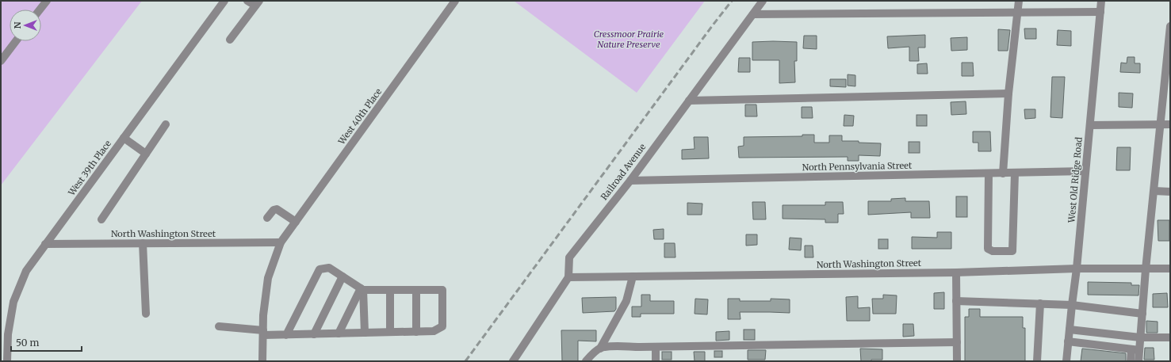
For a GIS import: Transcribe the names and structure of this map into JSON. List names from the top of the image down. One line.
{"streets":{"street":["West 40th Place","North Pennsylvania Street","West 39th Place","Railroad Avenue","West Old Ridge Road","North Washington Street"]},"crossings":[["West 40th Place","North Washington Street"],["North Pennsylvania Street","Railroad Avenue"],["North Pennsylvania Street","West Old Ridge Road"],["West 39th Place","North Washington Street"],["Railroad Avenue","North Washington Street"],["West Old Ridge Road","North Washington Street"]],"parks":["Cressmoor Prairie Nature Preserve"],"scale_bar":"50 m","north":"left"}
